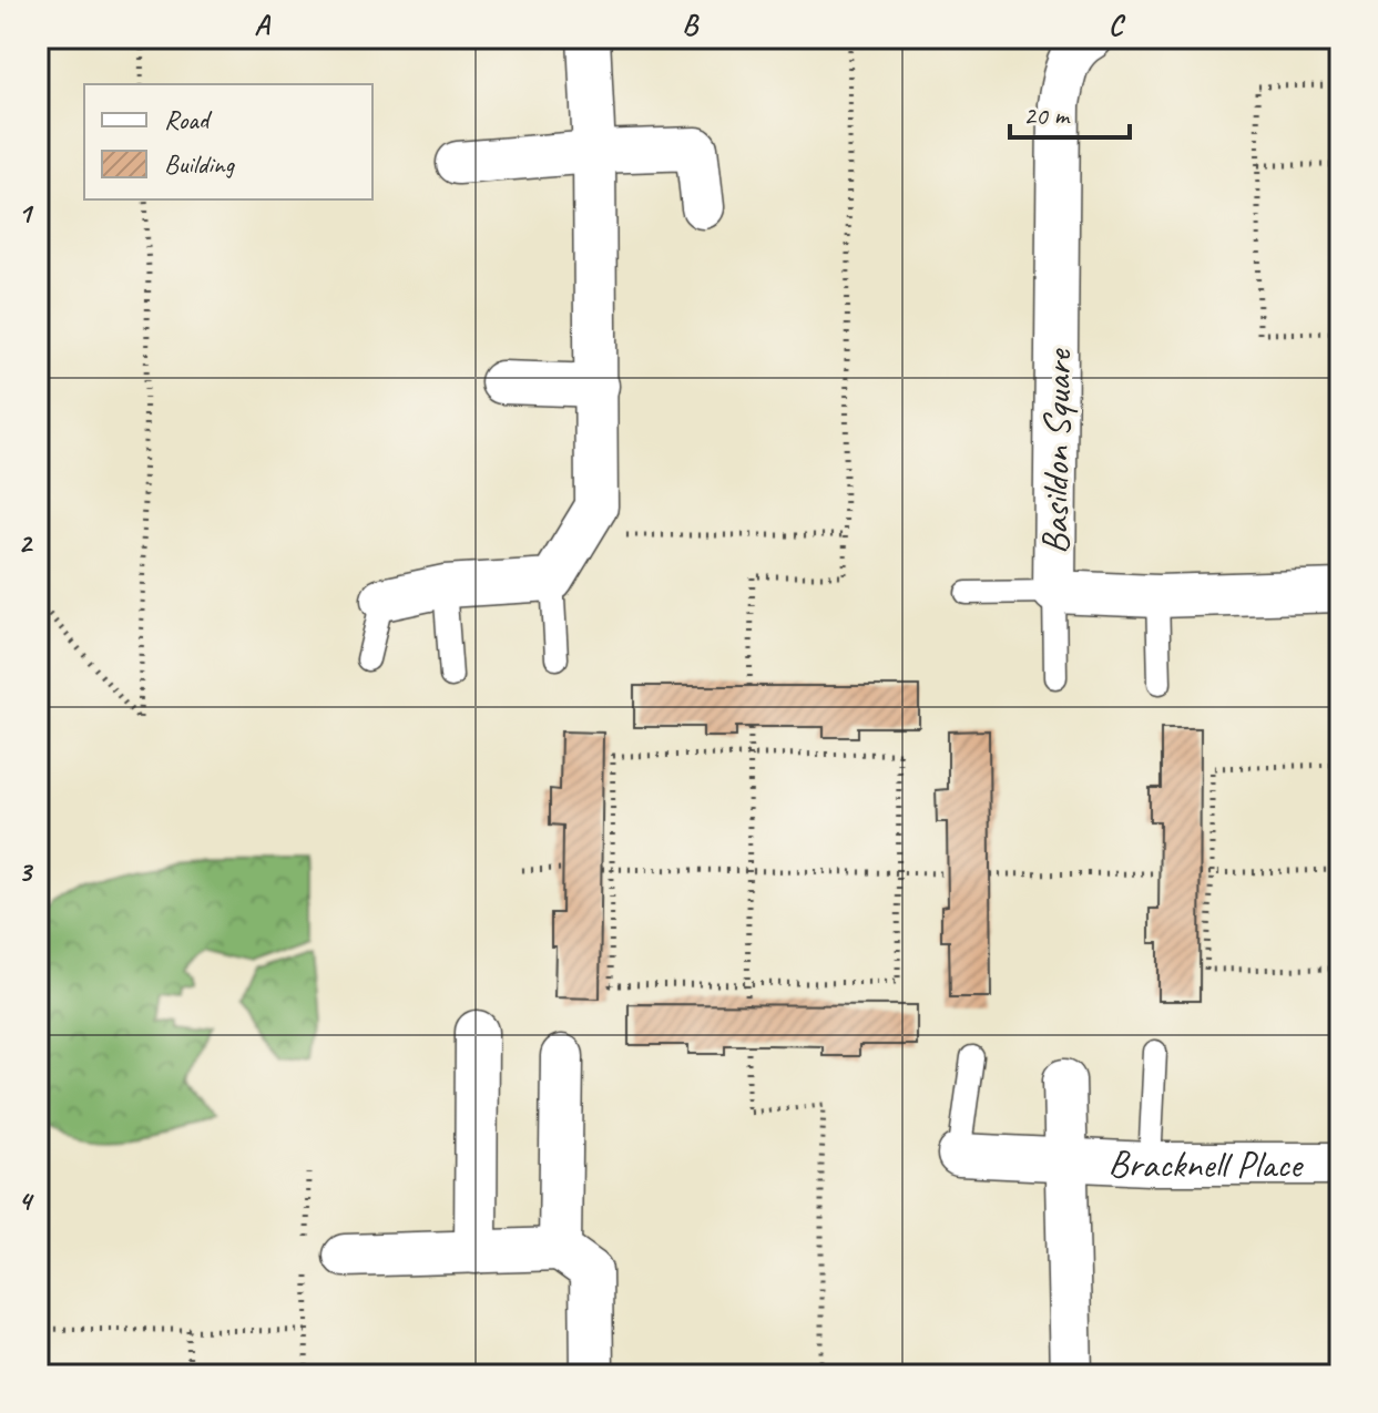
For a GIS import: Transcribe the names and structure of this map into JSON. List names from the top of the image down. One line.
{"streets":{"street":["Basildon Square","Bracknell Place"]},"legend":["Road","Building"],"scale_bar":"20 m","grid":{"columns":["A","B","C"],"rows":["1","2","3","4"]}}
